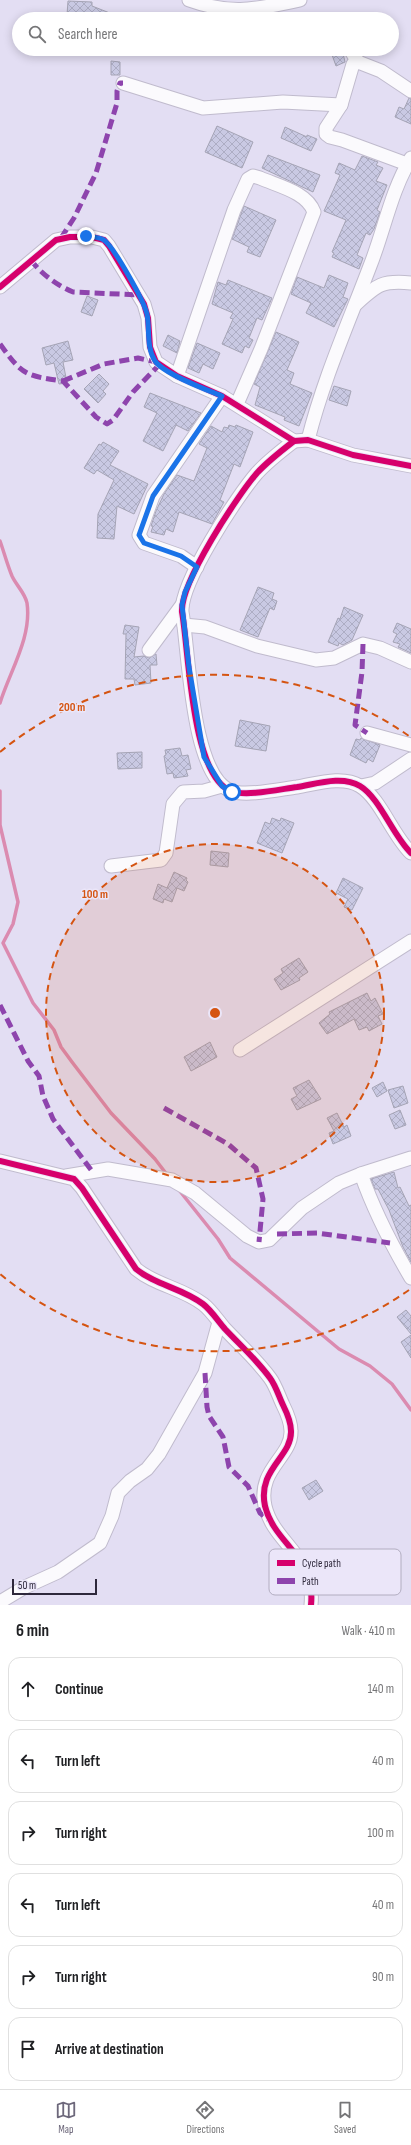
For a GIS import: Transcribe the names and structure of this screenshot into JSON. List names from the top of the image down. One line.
{"legend":["Cycle path","Path"],"scale_bar":"50 m","page":{"search":"Search here","scale":"50 m","heading":["6 min","Walk · 410 m"],"list":[["Continue","140 m"],["Turn left","40 m"],["Turn right","100 m"],["Turn left","40 m"],["Turn right","90 m"],"Arrive at destination"],"nav":["Map","Directions","Saved"]},"rings":["200 m","100 m"]}
